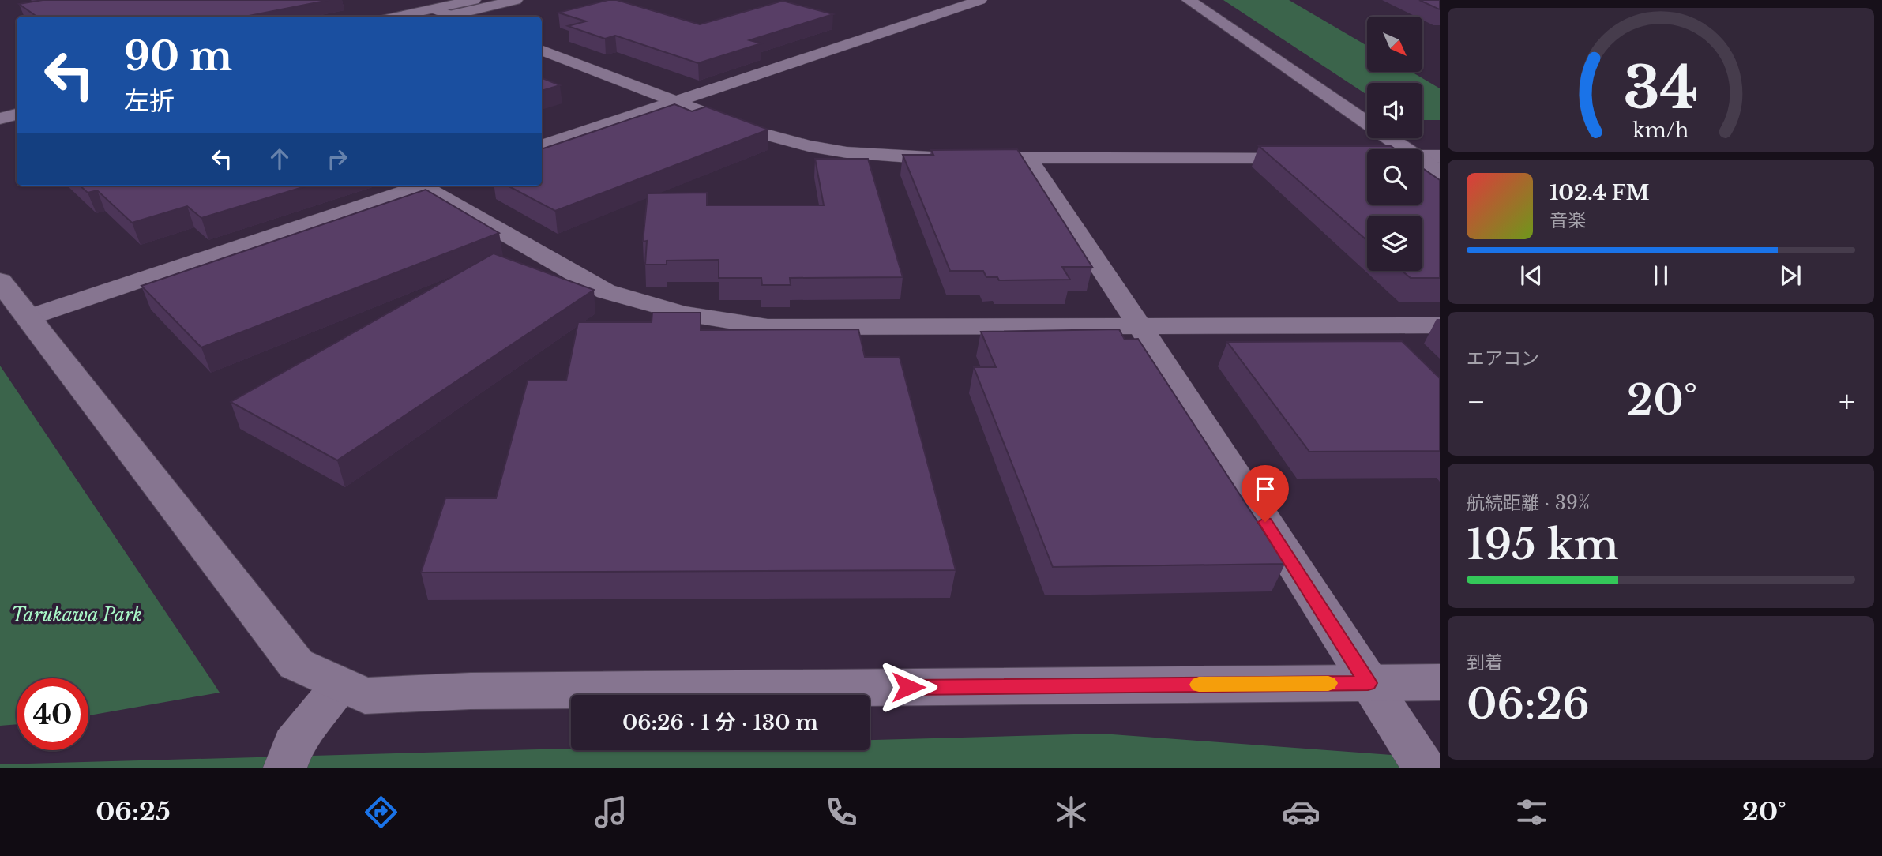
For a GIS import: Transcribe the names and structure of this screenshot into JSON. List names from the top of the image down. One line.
{"parks":["Tarukawa Park"],"north":"bottom right","page":{"turn":["90 m","左折"],"song":["102.4 FM","音楽"],"tile":["エアコン",["航続距離 · 39%","195 km"],["到着","06:26"]],"heat":["−","20°","+"],"limit":"40","trip":"06:26 · 1 分 · 130 m","tabs":["06:25","20°"],"gauge":["34","km/h"]}}
